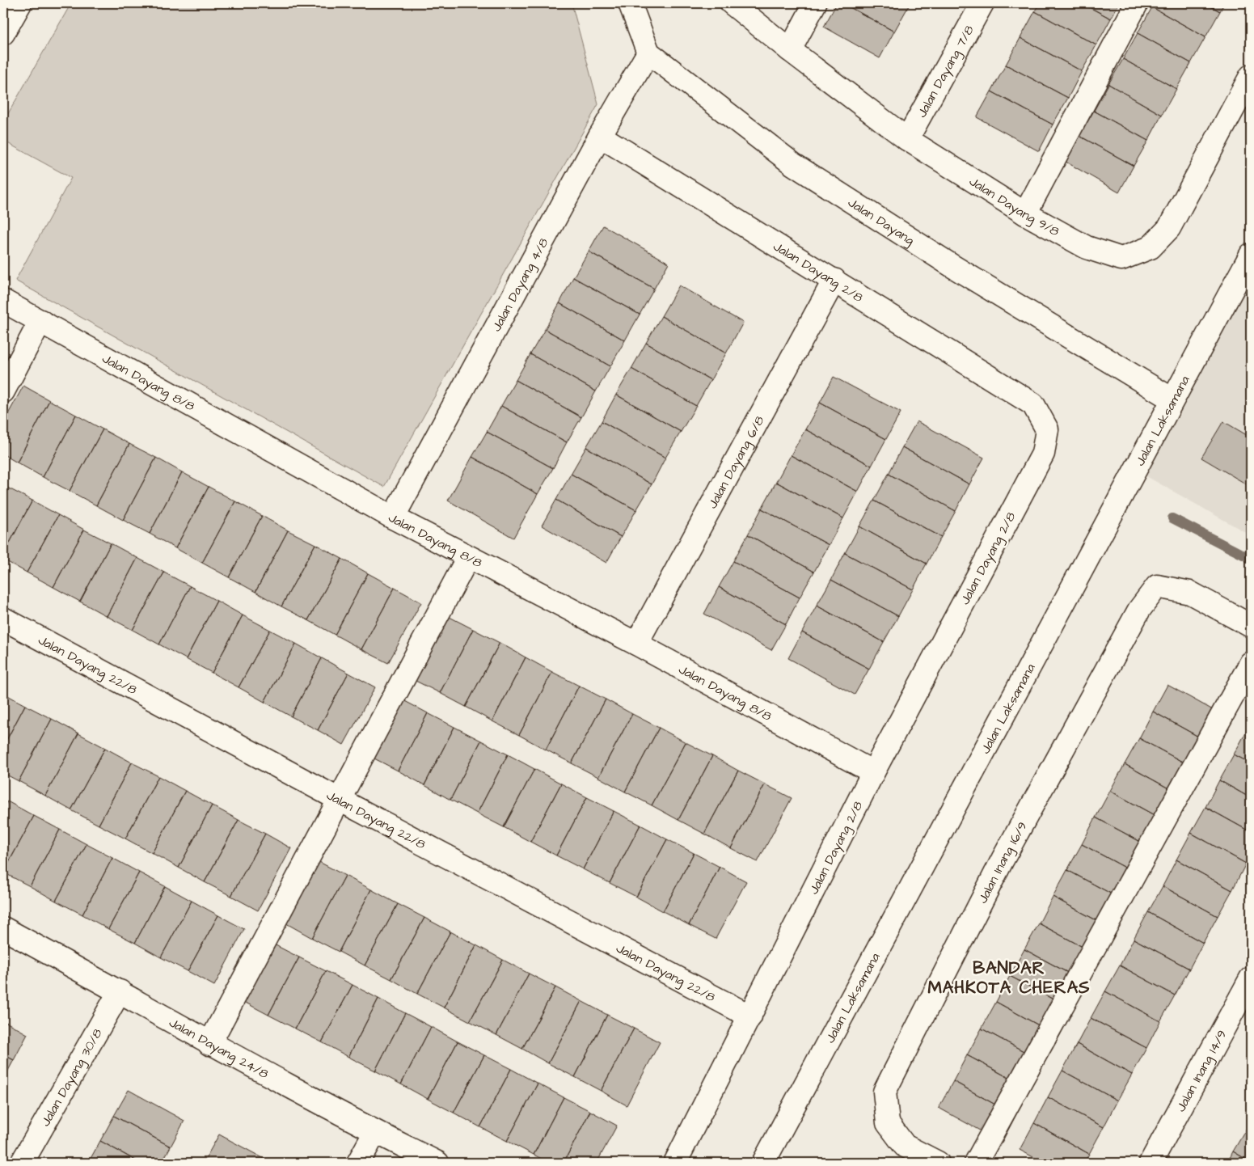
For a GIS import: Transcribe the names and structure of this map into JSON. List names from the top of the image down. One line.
{"streets":{"street":["Jalan Dayang 7/8","Jalan Dayang 9/8","Jalan Dayang","Jalan Dayang 2/8","Jalan Dayang 4/8","Jalan Dayang 8/8","Jalan Laksamana","Jalan Dayang 6/8","Jalan Dayang 22/8","Jalan Inang 16/9","Jalan Dayang 24/8","Jalan Inang 14/9","Jalan Dayang 30/8"]},"crossings":[["Jalan Dayang 7/8","Jalan Dayang 9/8"],["Jalan Dayang","Jalan Dayang 4/8"],["Jalan Dayang","Jalan Laksamana"],["Jalan Dayang 2/8","Jalan Dayang 4/8"],["Jalan Dayang 2/8","Jalan Dayang 8/8"],["Jalan Dayang 2/8","Jalan Dayang 6/8"],["Jalan Dayang 2/8","Jalan Dayang 22/8"],["Jalan Dayang 4/8","Jalan Dayang 8/8"],["Jalan Dayang 8/8","Jalan Dayang 6/8"],["Jalan Dayang 24/8","Jalan Dayang 30/8"]],"districts":["BANDAR MAHKOTA CHERAS"]}
